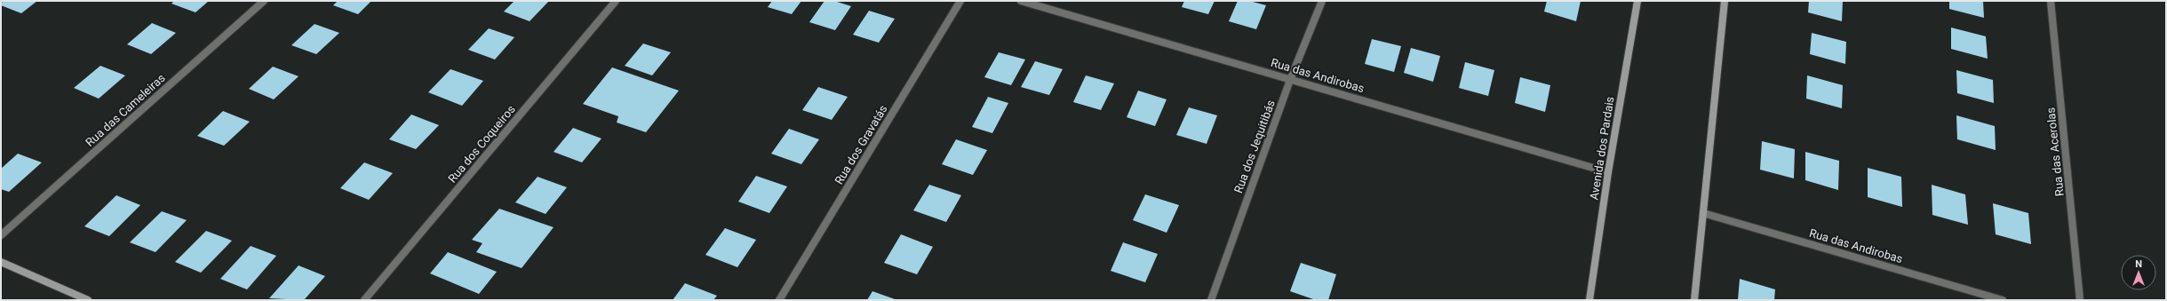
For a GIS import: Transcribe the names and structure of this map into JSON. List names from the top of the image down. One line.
{"streets":{"street":["Rua das Andirobas","Rua das Cameleiras","Rua dos Coqueiros","Rua dos Gravatás","Rua dos Jequitibás","Avenida dos Pardais","Rua das Acerolas"]},"crossings":[["Rua das Andirobas","Rua dos Jequitibás"],["Rua das Andirobas","Avenida dos Pardais"]],"north":"top"}
